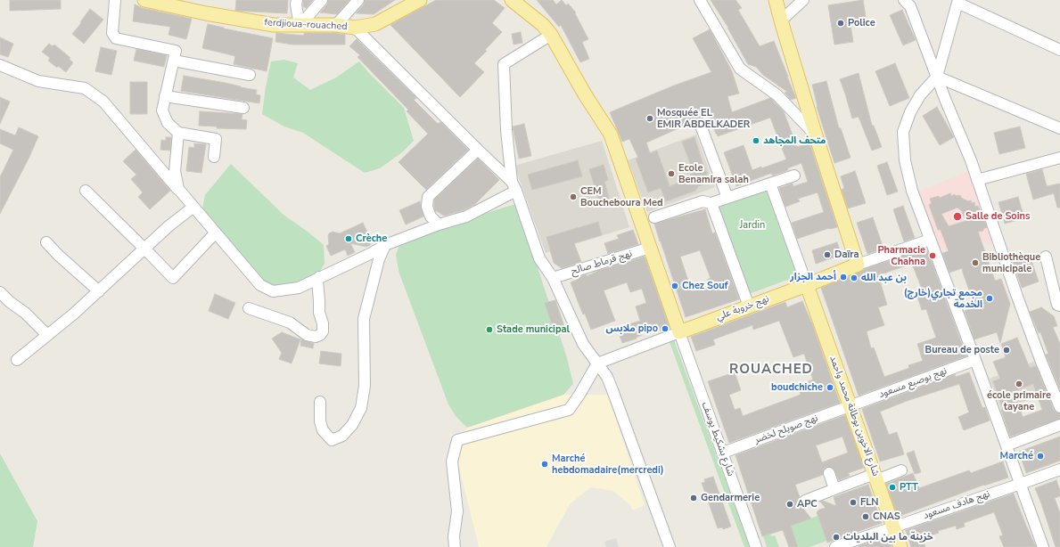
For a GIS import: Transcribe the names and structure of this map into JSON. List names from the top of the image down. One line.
{"streets":{"main road":["ferdjioua-rouached","نهج خروبة علي","شارع الاخوين بوطانة محمد واحمد"],"street":["نهج قرماط صالح","نهج بوصبع مسعود","نهج صويلح لخضر","شارع بشكيط يوسف","نهج هادف مسعود"]},"crossings":[["نهج خروبة علي","شارع الاخوين بوطانة محمد واحمد"],["نهج خروبة علي","شارع بشكيط يوسف"],["نهج بوصبع مسعود","شارع الاخوين بوطانة محمد واحمد"],["نهج بوصبع مسعود","نهج صويلح لخضر"],["شارع الاخوين بوطانة محمد واحمد","نهج صويلح لخضر"],["شارع الاخوين بوطانة محمد واحمد","نهج هادف مسعود"],["نهج صويلح لخضر","شارع بشكيط يوسف"]],"districts":["ROUACHED"],"parks":["Jardin"],"places":["Police","Mosquée EL EMIR ABDELKADER","متحف المجاهد","Ecole Benamira salah","CEM Boucheboura Med","Salle de Soins","Crèche","Daïra","Pharmacie Chahna","Bibliothèque municipale","أحمد الجزار","بن عبد الله","Chez Souf","(مجمع تجاري(خارج الخدمة","ملابس pipo","Stade municipal","Bureau de poste","école primaire tayane","boudchiche","Marché","Marché hebdomadaire(mercredi)","PTT","Gendarmerie","FLN","APC","CNAS","خزينة ما بين البلديات"]}
